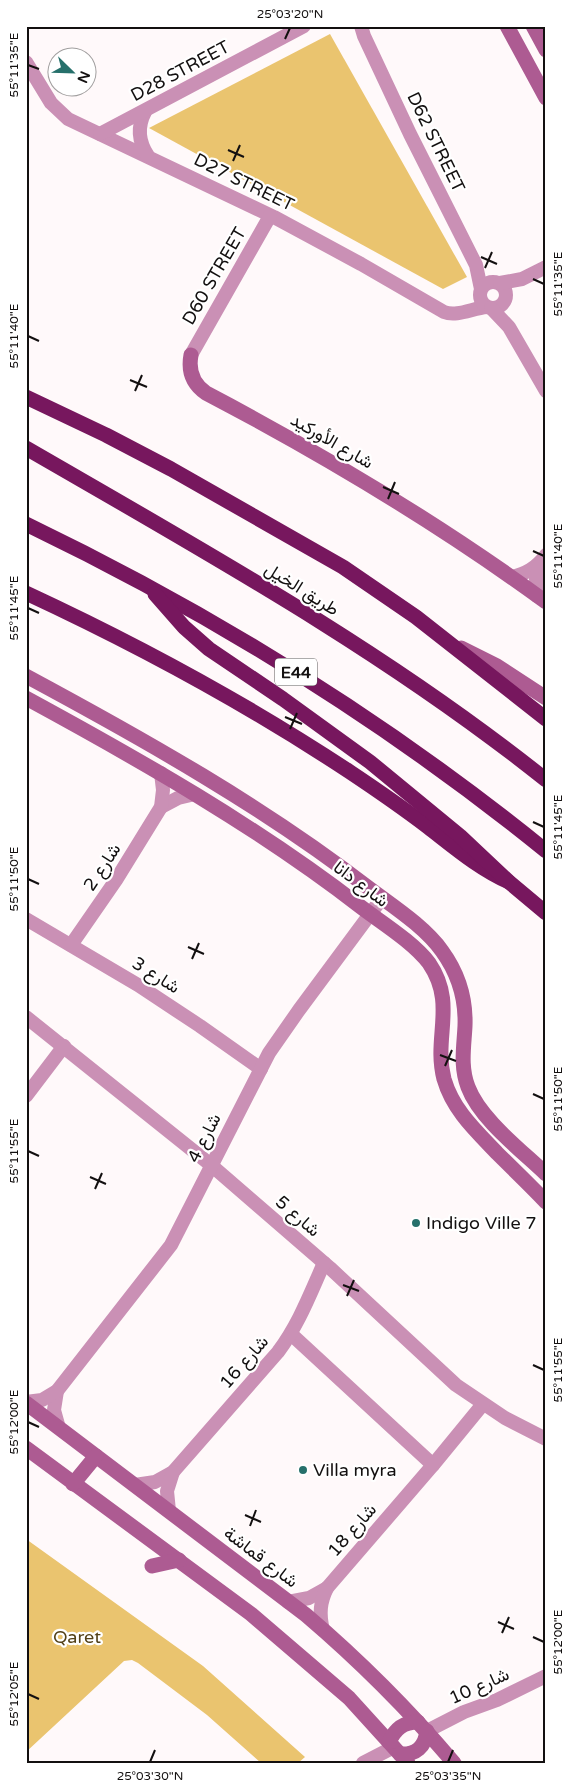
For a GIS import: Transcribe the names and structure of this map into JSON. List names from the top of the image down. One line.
{"streets":{"highway":["طريق الخيل","E44"],"street":["D28 STREET","D62 STREET","D27 STREET","D60 STREET","شارع الأوركيد","شارع 2","شارع دانا","شارع 3","شارع 4","شارع 5","شارع 16","شارع 18","شارع قماشة","شارع 10"]},"crossings":[["D28 STREET","D27 STREET"],["D62 STREET","D27 STREET"],["D27 STREET","D60 STREET"],["D60 STREET","شارع الأوركيد"],["شارع 2","شارع دانا"],["شارع 2","شارع 3"],["شارع دانا","شارع 4"],["شارع 3","شارع 4"],["شارع 4","شارع 5"],["شارع 4","شارع قماشة"],["شارع 5","شارع 16"],["شارع 5","شارع 18"],["شارع 16","شارع قماشة"],["شارع 18","شارع قماشة"],["شارع قماشة","شارع 10"]],"parks":["Qaret"],"places":["Indigo Ville 7","Villa myra"],"north":"bottom right","coordinates":["25°03'20\"N","55°11'35\"E","55°11'40\"E","55°11'45\"E","55°11'50\"E","55°11'55\"E","55°12'00\"E","55°12'05\"E","25°03'30\"N","25°03'35\"N"]}
